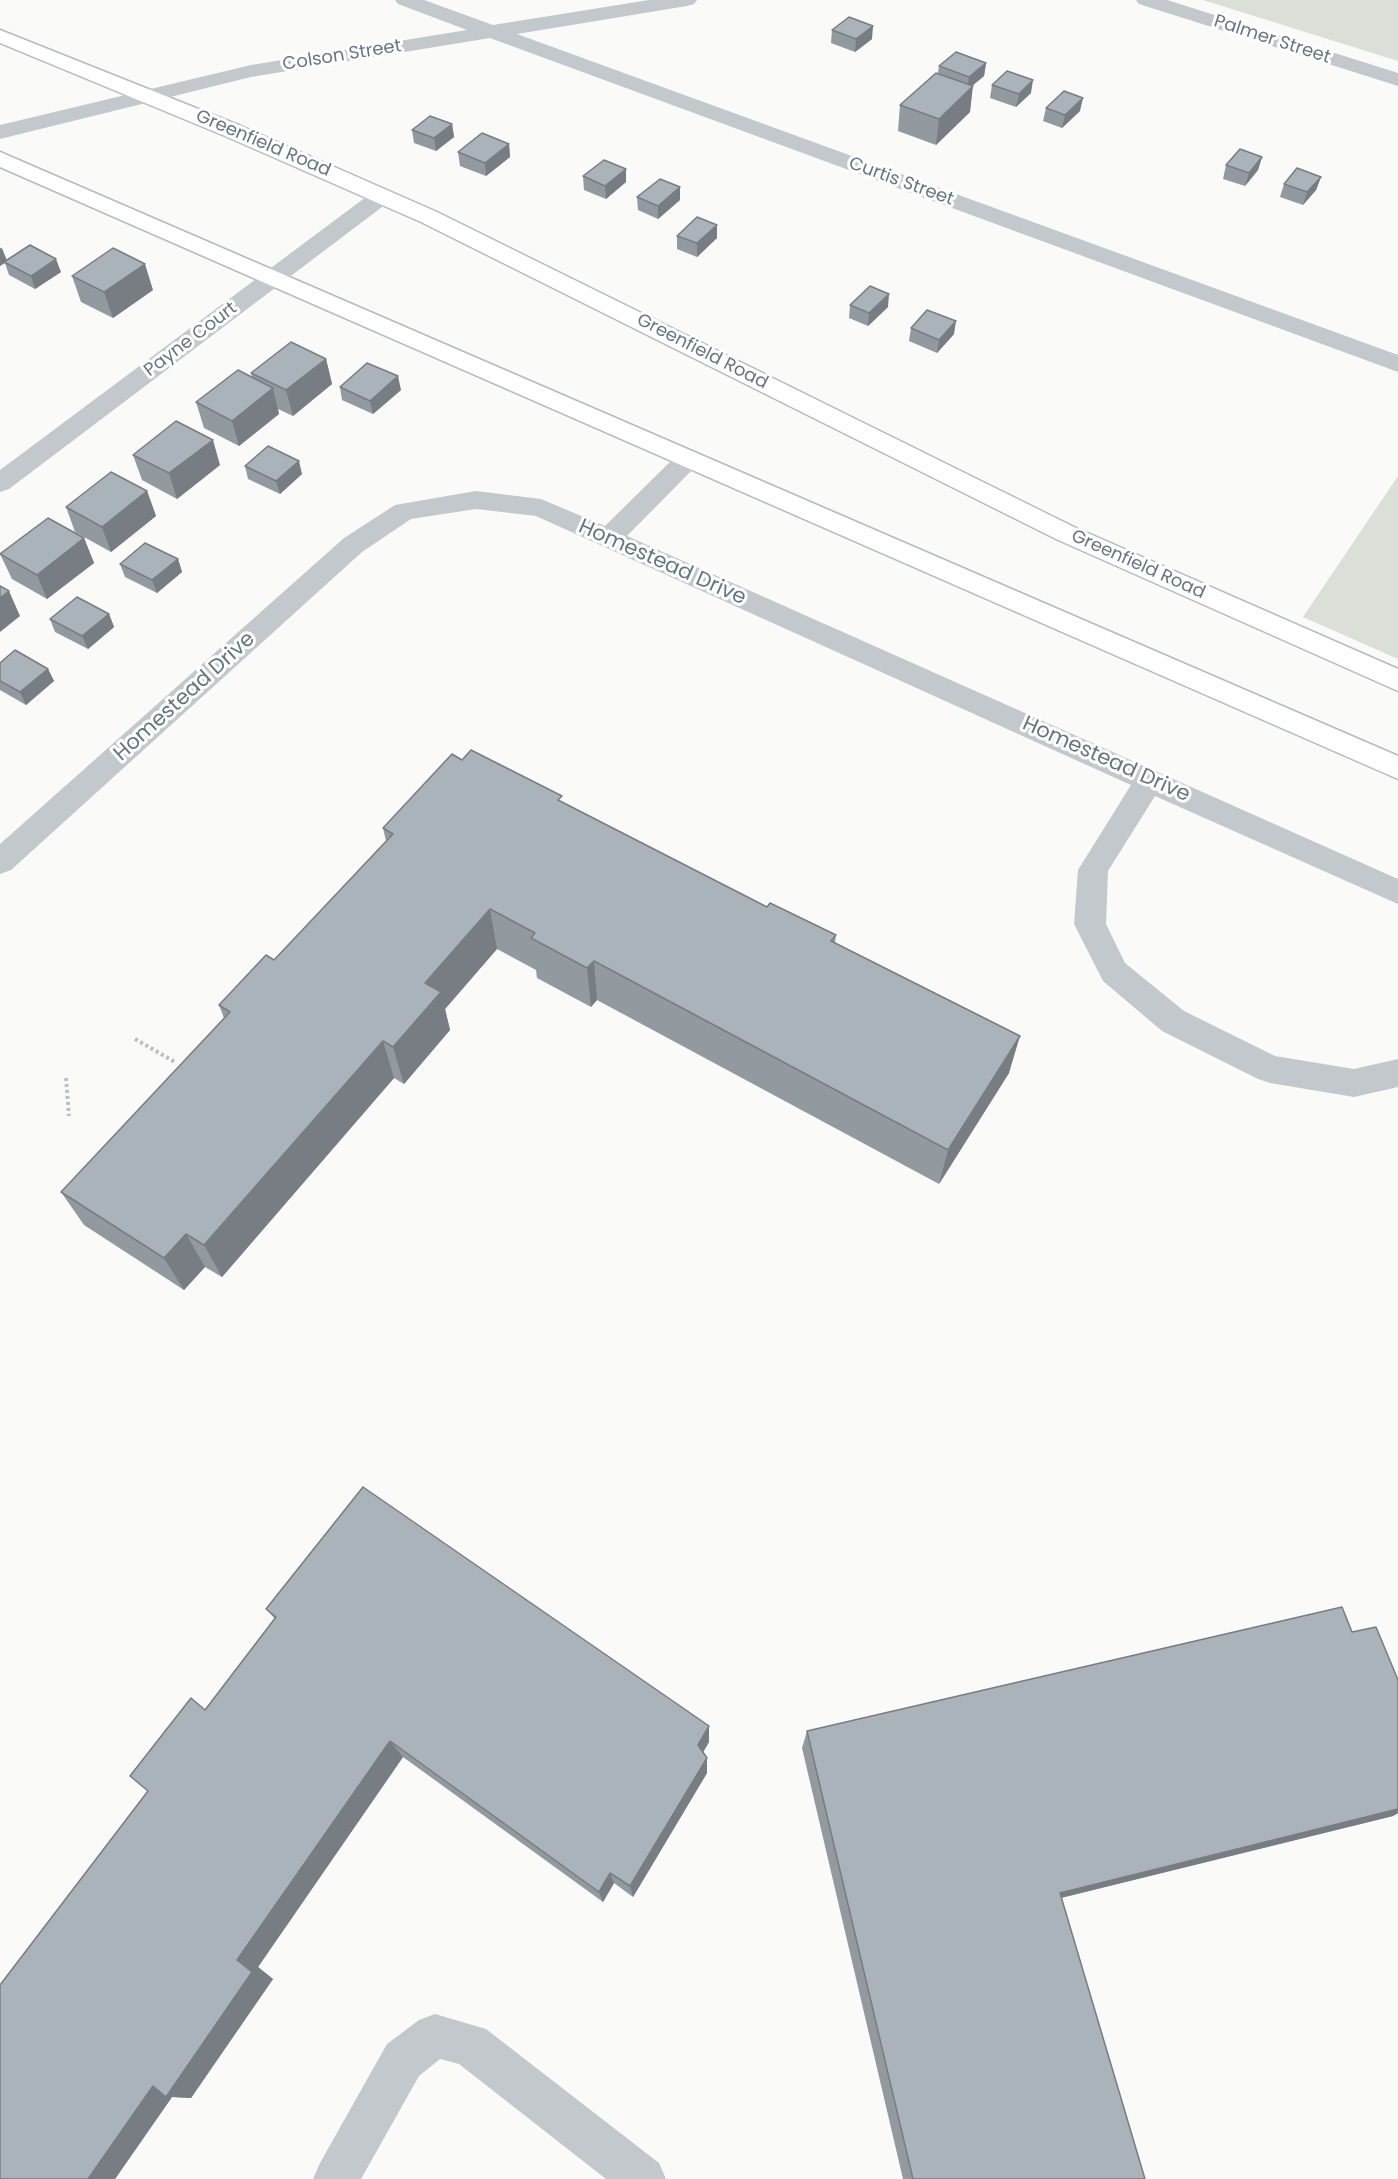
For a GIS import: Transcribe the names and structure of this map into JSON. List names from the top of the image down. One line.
{"streets":{"main road":["Greenfield Road"],"street":["Palmer Street","Colson Street","Curtis Street","Payne Court","Homestead Drive"]},"crossings":[["Colson Street","Greenfield Road"],["Colson Street","Curtis Street"],["Greenfield Road","Payne Court"]]}
